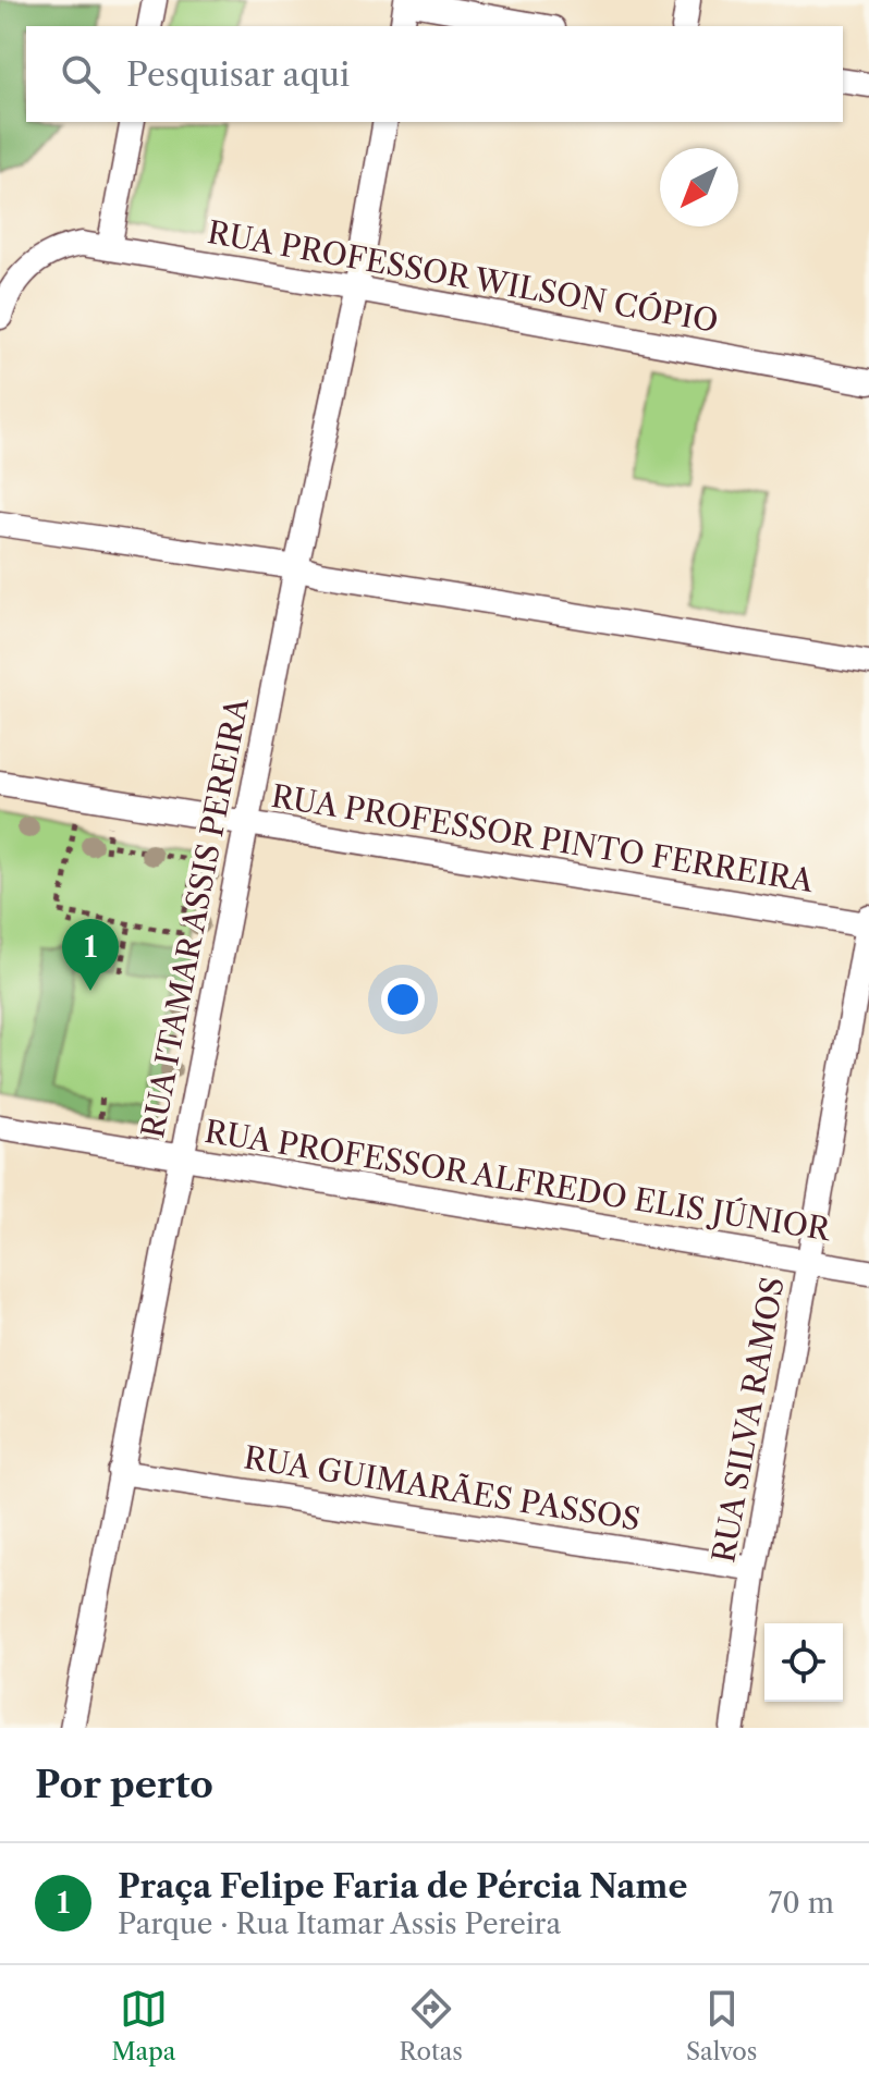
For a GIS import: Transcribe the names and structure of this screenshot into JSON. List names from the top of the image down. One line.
{"streets":{"street":["RUA PROFESSOR WILSON CÓPIO","RUA PROFESSOR PINTO FERREIRA","RUA ITAMAR ASSIS PEREIRA","RUA PROFESSOR ALFREDO ELIS JÚNIOR","RUA SILVA RAMOS","RUA GUIMARÃES PASSOS"]},"crossings":[["RUA PROFESSOR WILSON CÓPIO","RUA ITAMAR ASSIS PEREIRA"],["RUA PROFESSOR PINTO FERREIRA","RUA ITAMAR ASSIS PEREIRA"],["RUA PROFESSOR PINTO FERREIRA","RUA SILVA RAMOS"],["RUA ITAMAR ASSIS PEREIRA","RUA PROFESSOR ALFREDO ELIS JÚNIOR"],["RUA ITAMAR ASSIS PEREIRA","RUA GUIMARÃES PASSOS"],["RUA PROFESSOR ALFREDO ELIS JÚNIOR","RUA SILVA RAMOS"],["RUA SILVA RAMOS","RUA GUIMARÃES PASSOS"]],"north":"bottom left","page":{"search":"Pesquisar aqui","pins":"1","heading":"Por perto","list":[{"mark":"1","name":"Praça Felipe Faria de Pércia Name","note":"Parque · Rua Itamar Assis Pereira","value":"70 m"}],"nav":["Mapa","Rotas","Salvos"]}}
